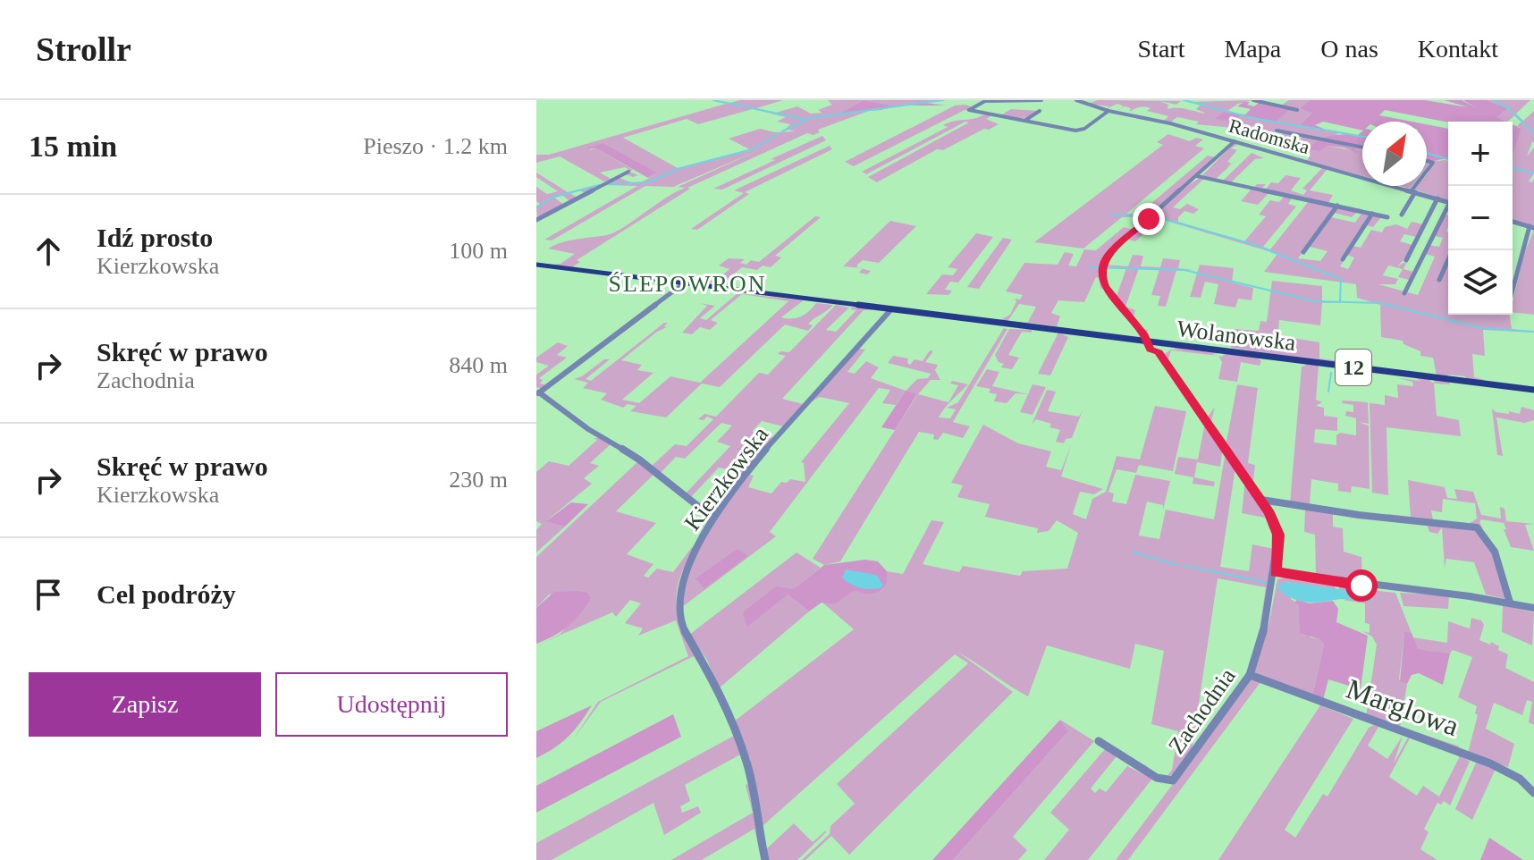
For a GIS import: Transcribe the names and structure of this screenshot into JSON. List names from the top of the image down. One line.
{"streets":{"main road":["Wolanowska","12"],"street":["Radomska","Kierzkowska","Marglowa","Zachodnia"]},"crossings":[["Wolanowska","12"],["Wolanowska","Kierzkowska"],["Wolanowska","Zachodnia"],["12","Kierzkowska"],["Marglowa","Zachodnia"]],"districts":["ŚLEPOWRON"],"north":"top right","page":{"header":"Strollr","nav":["Start","Mapa","O nas","Kontakt"],"heading":["15 min","Pieszo · 1.2 km"],"map_buttons":["+","−"],"list":[["Idź prosto","Kierzkowska","100 m"],["Skręć w prawo","Zachodnia","840 m"],["Skręć w prawo","Kierzkowska","230 m"],"Cel podróży"],"buttons":["Zapisz","Udostępnij"]}}
